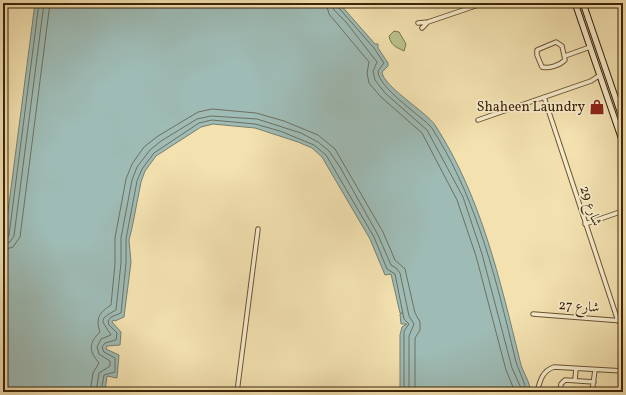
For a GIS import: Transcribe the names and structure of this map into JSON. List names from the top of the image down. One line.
{"streets":{"street":["شارع 29","شارع 27"]},"crossings":[["شارع 29","شارع 27"]],"places":{"shop":["Shaheen Laundry"]}}
